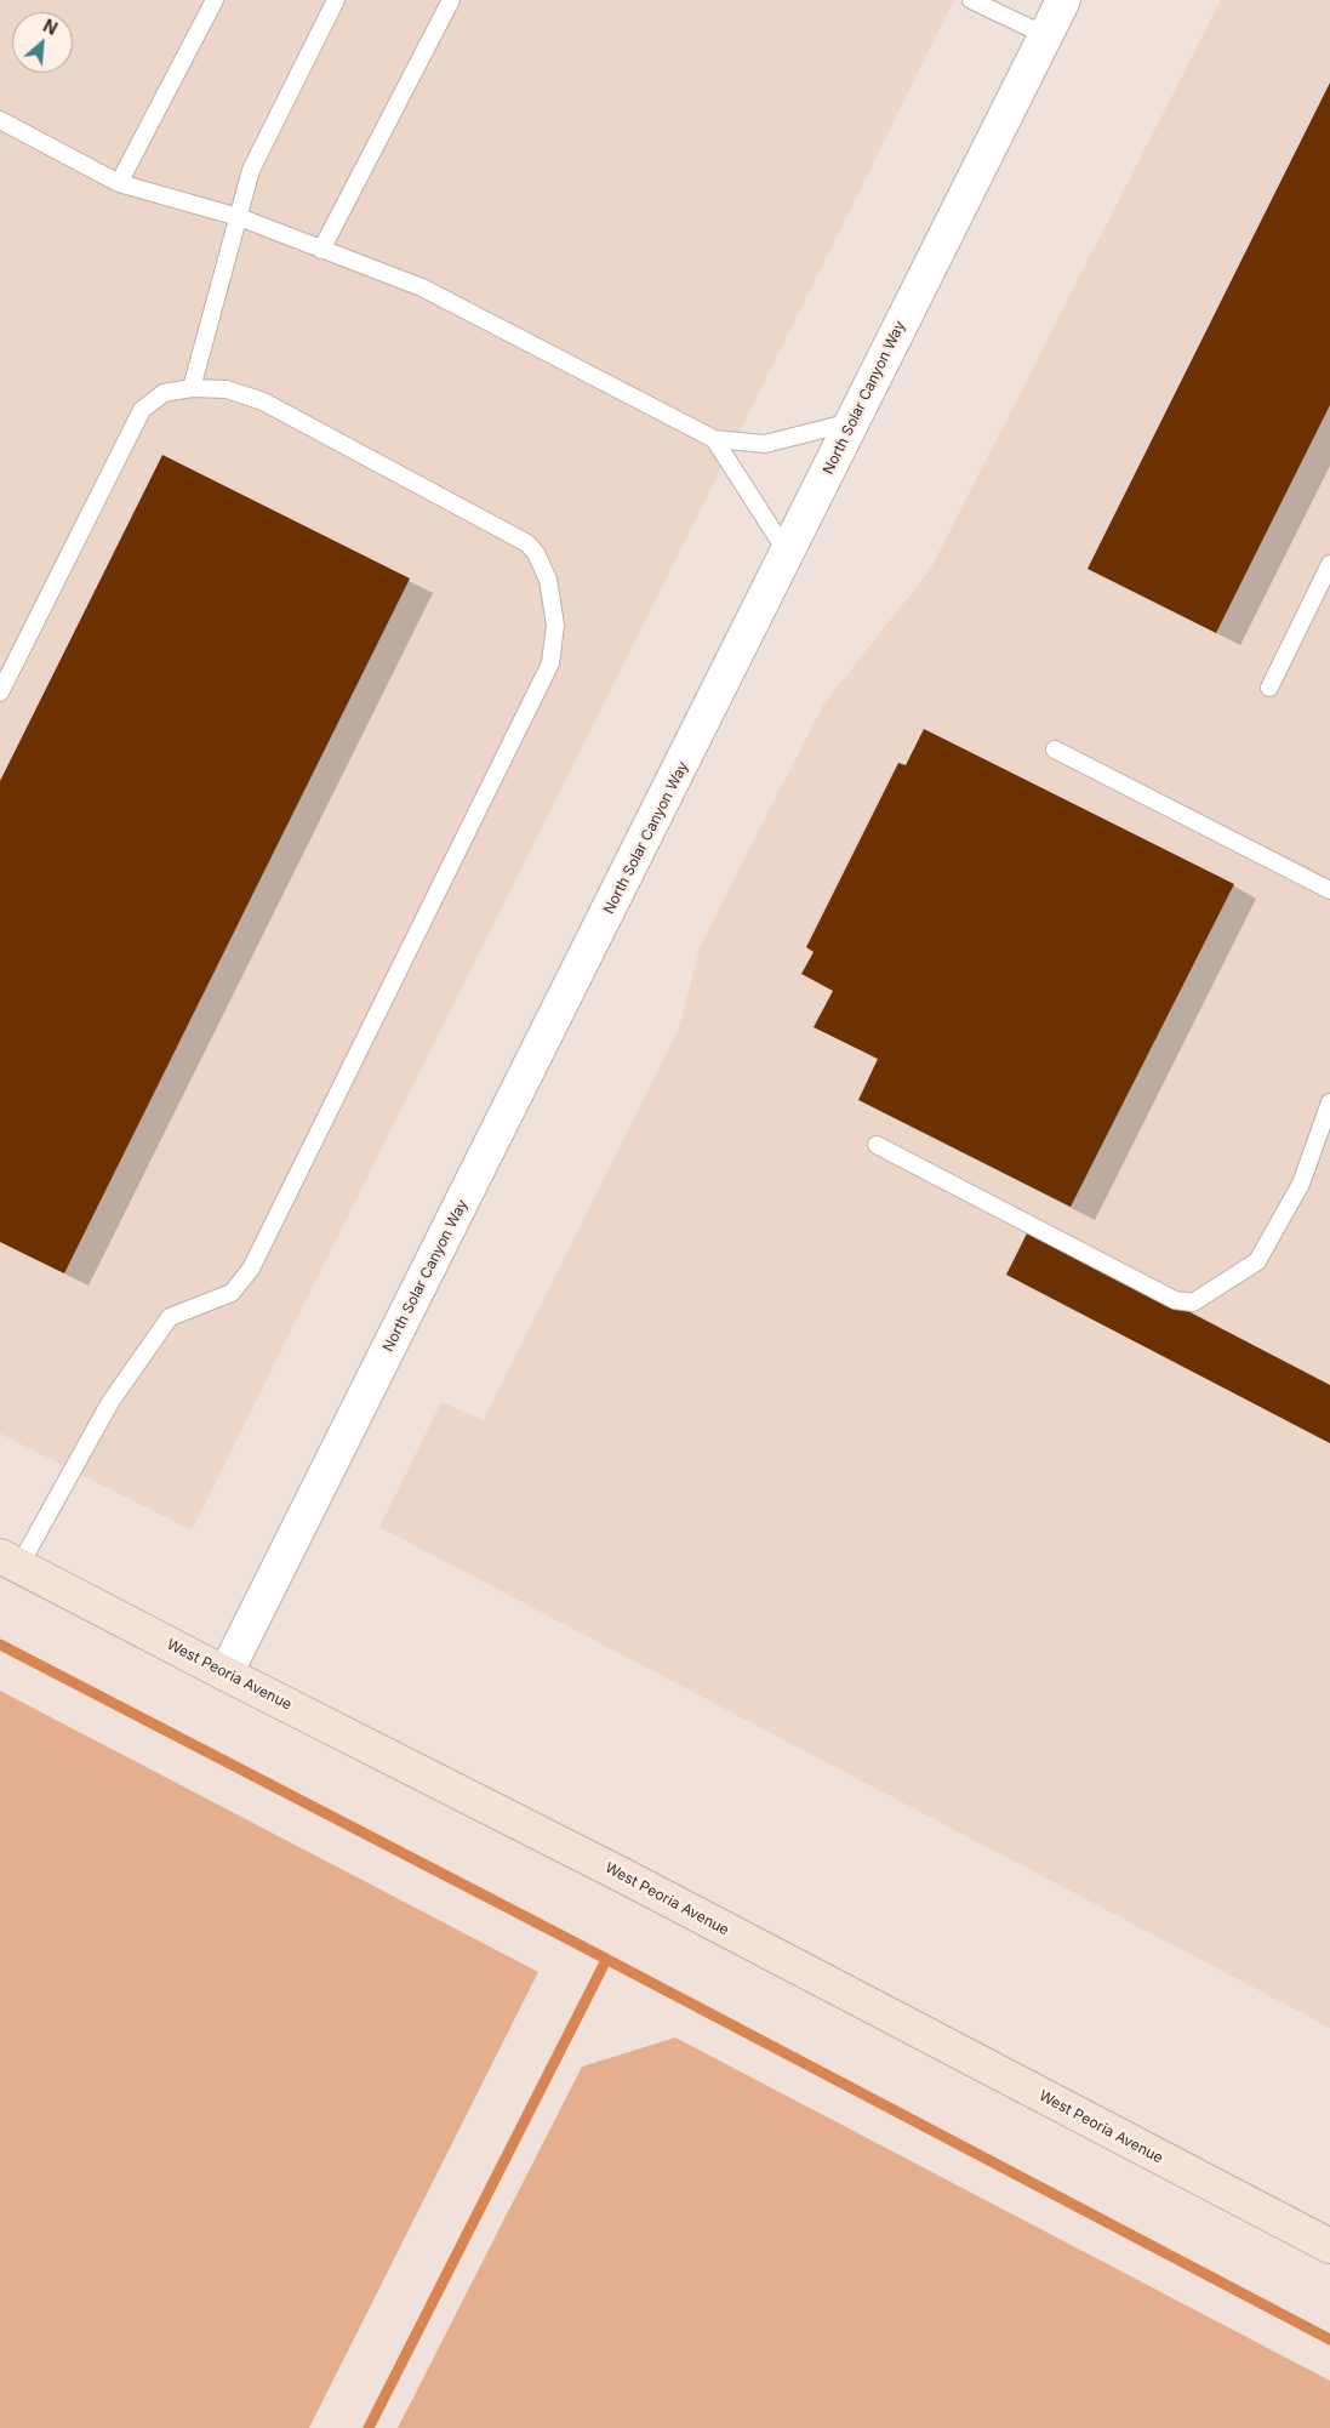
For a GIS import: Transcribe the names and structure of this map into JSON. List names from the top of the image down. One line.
{"streets":{"main road":["West Peoria Avenue"],"street":["North Solar Canyon Way"]},"crossings":[["North Solar Canyon Way","West Peoria Avenue"]],"north":"top right"}
